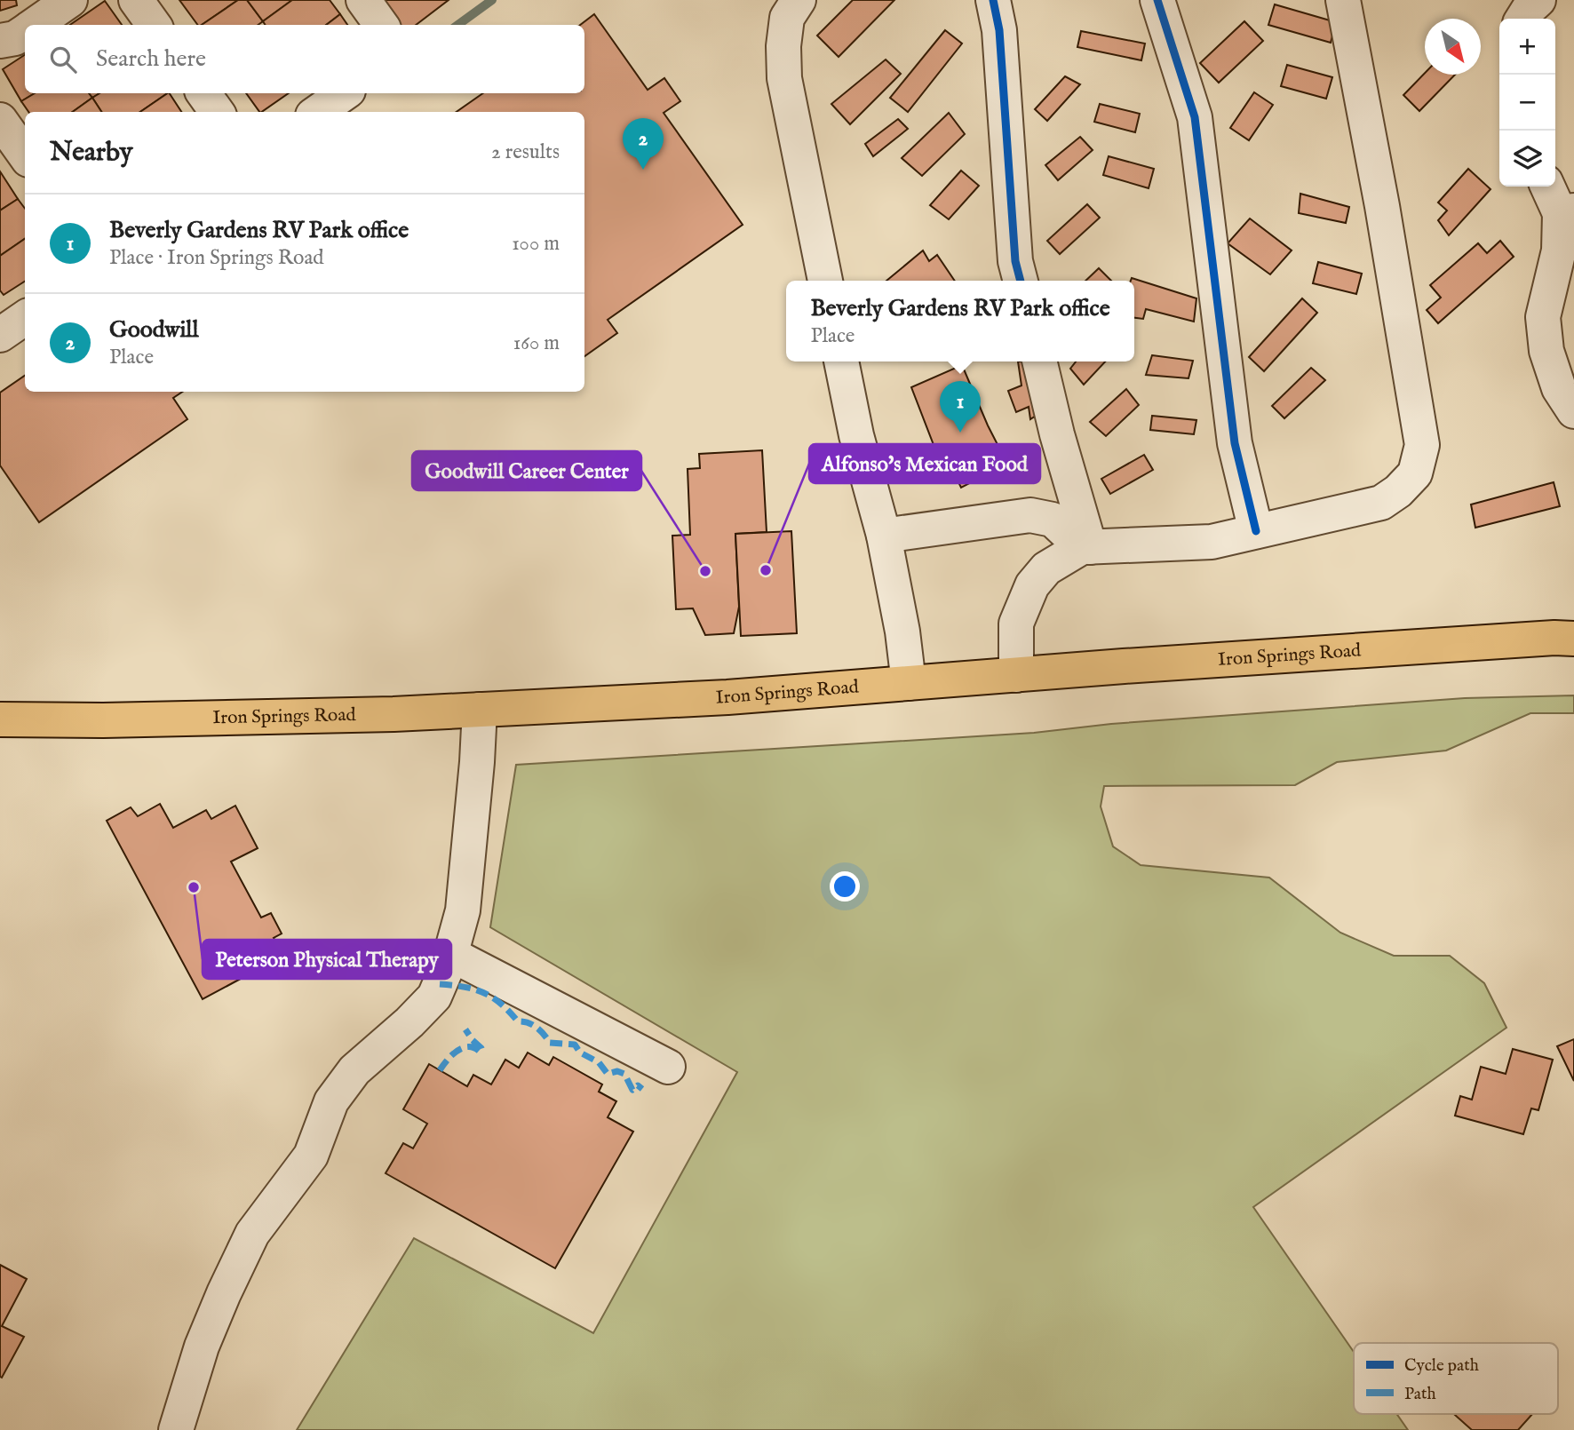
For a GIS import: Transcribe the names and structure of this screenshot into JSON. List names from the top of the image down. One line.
{"streets":{"main road":["Iron Springs Road"]},"places":["Alfonso's Mexican Food","Goodwill Career Center","Peterson Physical Therapy"],"legend":["Cycle path","Path"],"north":"bottom right","page":{"map_buttons":["+","−"],"search":"Search here","heading":["Nearby","2 results"],"pins":["2","1"],"list":[{"mark":"1","name":"Beverly Gardens RV Park office","note":"Place · Iron Springs Road","value":"100 m"},{"mark":"2","name":"Goodwill","note":"Place","value":"160 m"}],"popup":["Beverly Gardens RV Park office","Place"]}}
